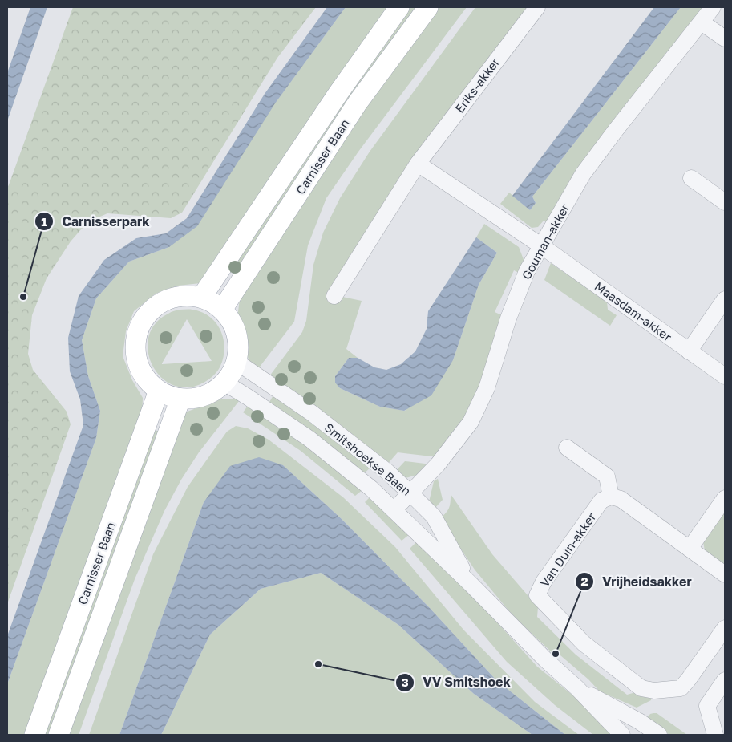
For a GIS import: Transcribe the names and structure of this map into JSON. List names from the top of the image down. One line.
{"streets":{"main road":["Carnisser Baan"],"street":["Eriks-akker","Gouman-akker","Maasdam-akker","Smitshoekse Baan","Van Duin-akker"]},"crossings":[["Carnisser Baan","Smitshoekse Baan"],["Gouman-akker","Maasdam-akker"],["Gouman-akker","Smitshoekse Baan"]],"places":["Carnisserpark","Vrijheidsakker","VV Smitshoek"]}
